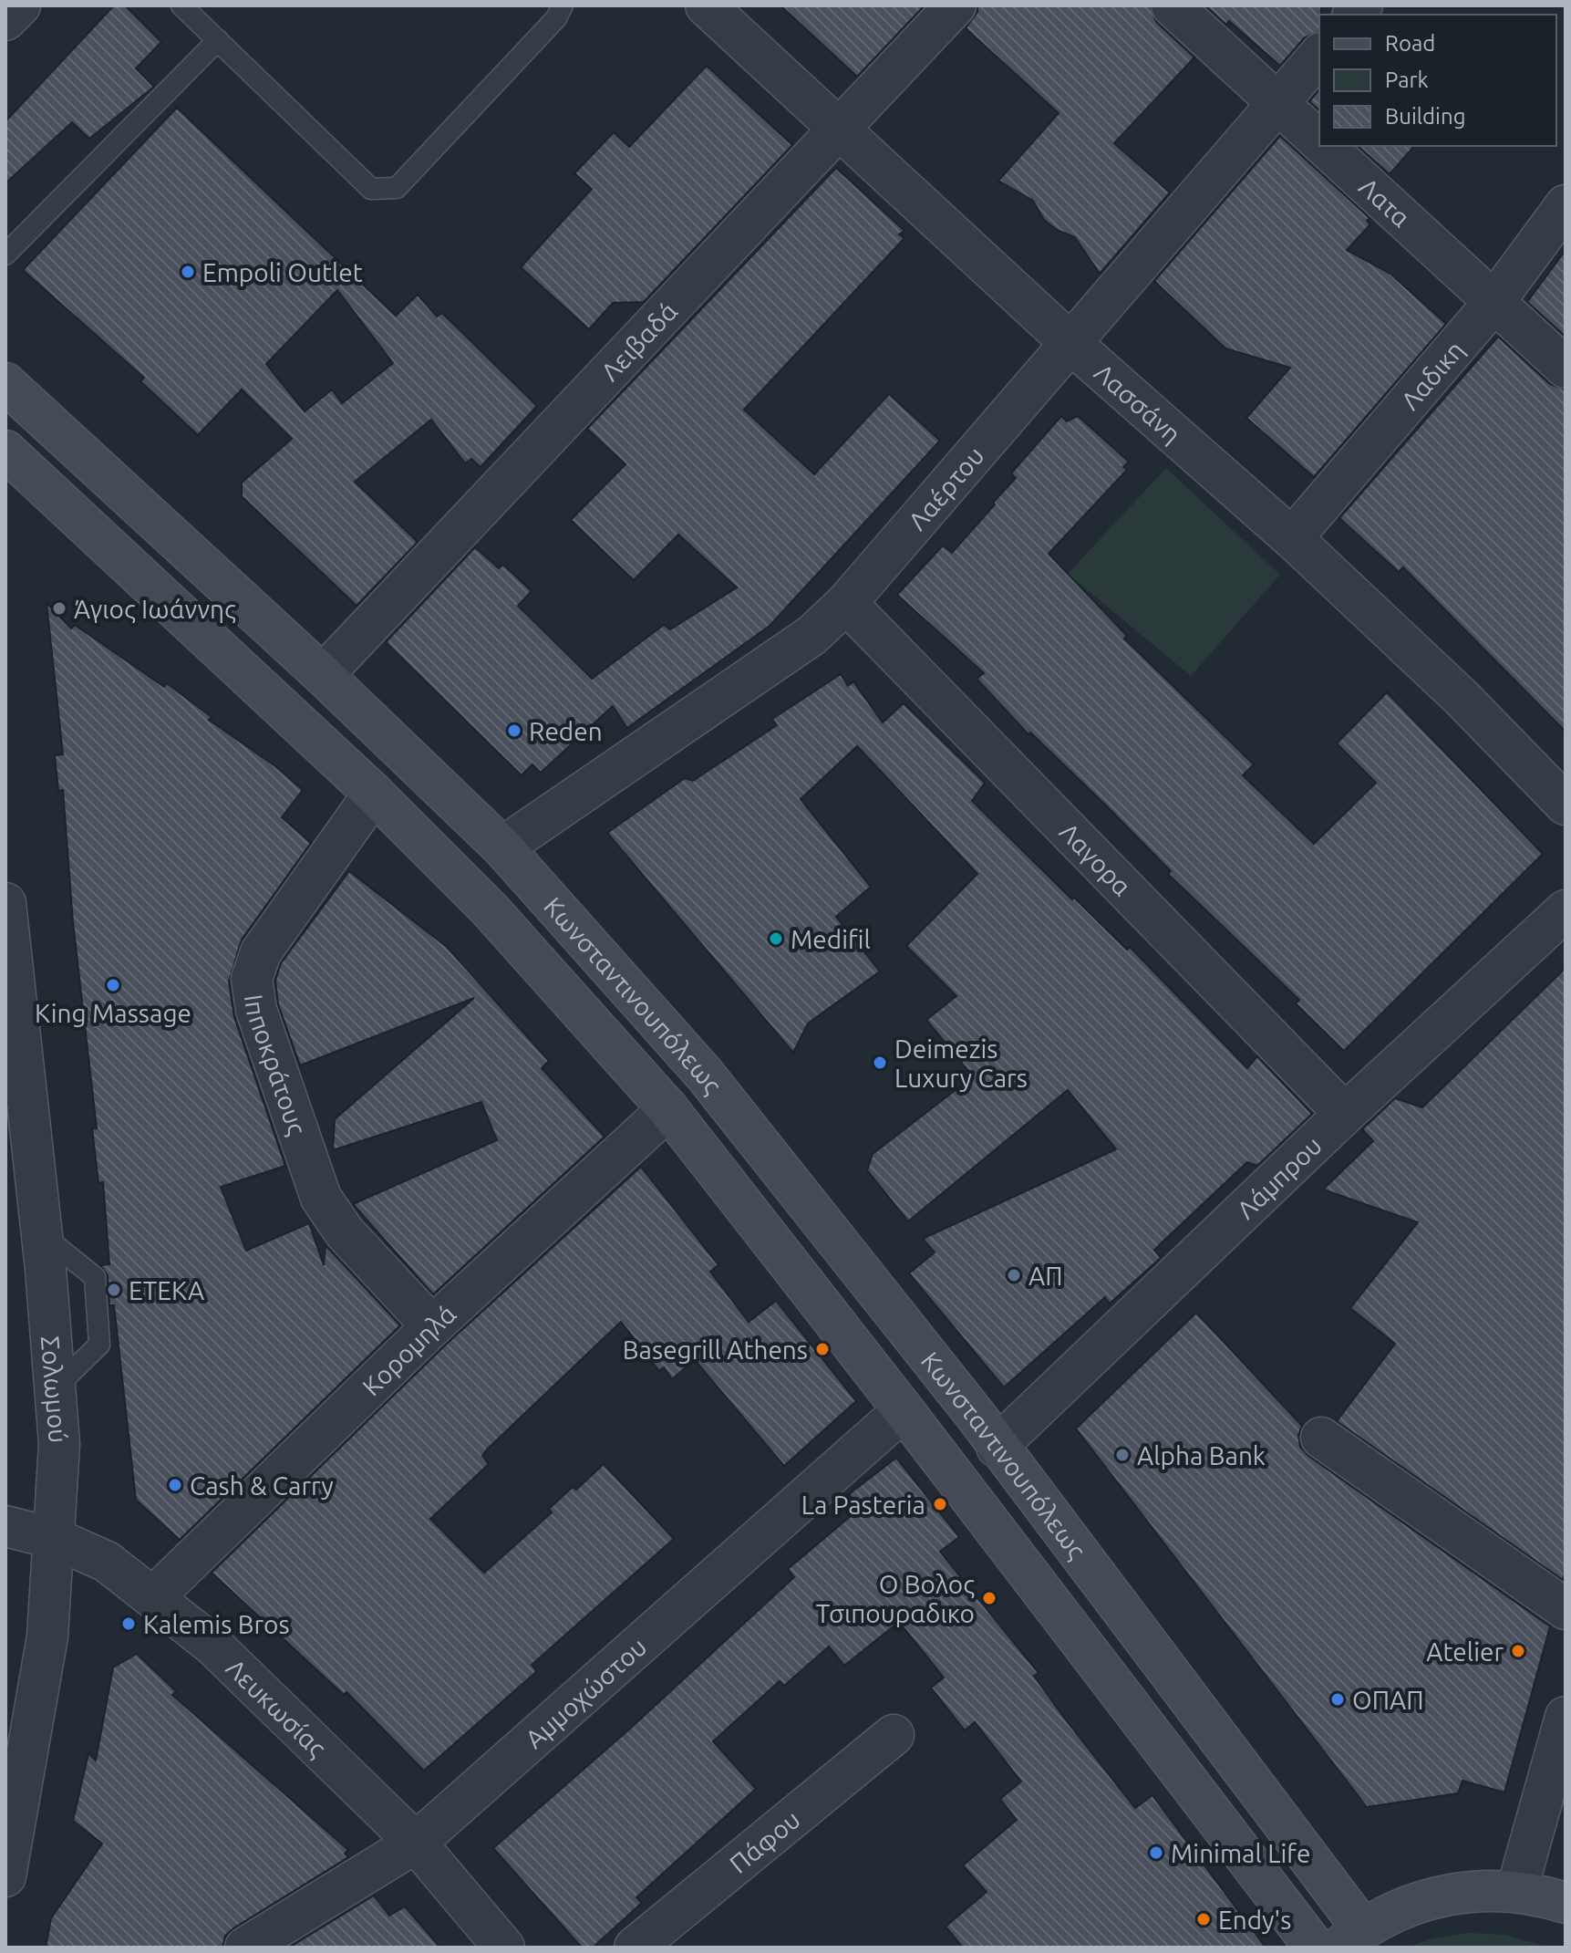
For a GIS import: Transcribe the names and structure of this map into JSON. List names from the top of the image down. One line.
{"streets":{"main road":["Κωνσταντινουπόλεως"],"street":["Λατα","Λειβαδά","Λαδικη","Λασσάνη","Λαέρτου","Λαγορα","Ιπποκράτους","Λάμπρου","Κορομηλά","Σολωμού","Αμμοχώστου","Λευκωσίας","Πάφου"]},"crossings":[["Λατα","Λαδικη"],["Λατα","Λαέρτου"],["Λειβαδά","Λασσάνη"],["Λειβαδά","Κωνσταντινουπόλεως"],["Λαδικη","Λασσάνη"],["Λασσάνη","Λαέρτου"],["Λαέρτου","Λαγορα"],["Λαέρτου","Κωνσταντινουπόλεως"],["Λαγορα","Λάμπρου"],["Κωνσταντινουπόλεως","Ιπποκράτους"],["Κωνσταντινουπόλεως","Λάμπρου"],["Κωνσταντινουπόλεως","Κορομηλά"],["Κωνσταντινουπόλεως","Αμμοχώστου"],["Ιπποκράτους","Κορομηλά"],["Κορομηλά","Λευκωσίας"],["Σολωμού","Λευκωσίας"],["Αμμοχώστου","Λευκωσίας"]],"places":["Empoli Outlet","Άγιος Ιωάννης","Reden","Medifil","King Massage","Deimezis Luxury Cars","ΑΠ","ΕΤΕΚΑ","Basegrill Athens","Alpha Bank","Cash & Carry","La Pasteria","Ο Βολος Τσιπουραδικο","Kalemis Bros","Atelier","ΟΠΑΠ","Minimal Life","Endy's"],"legend":["Road","Park","Building"]}
